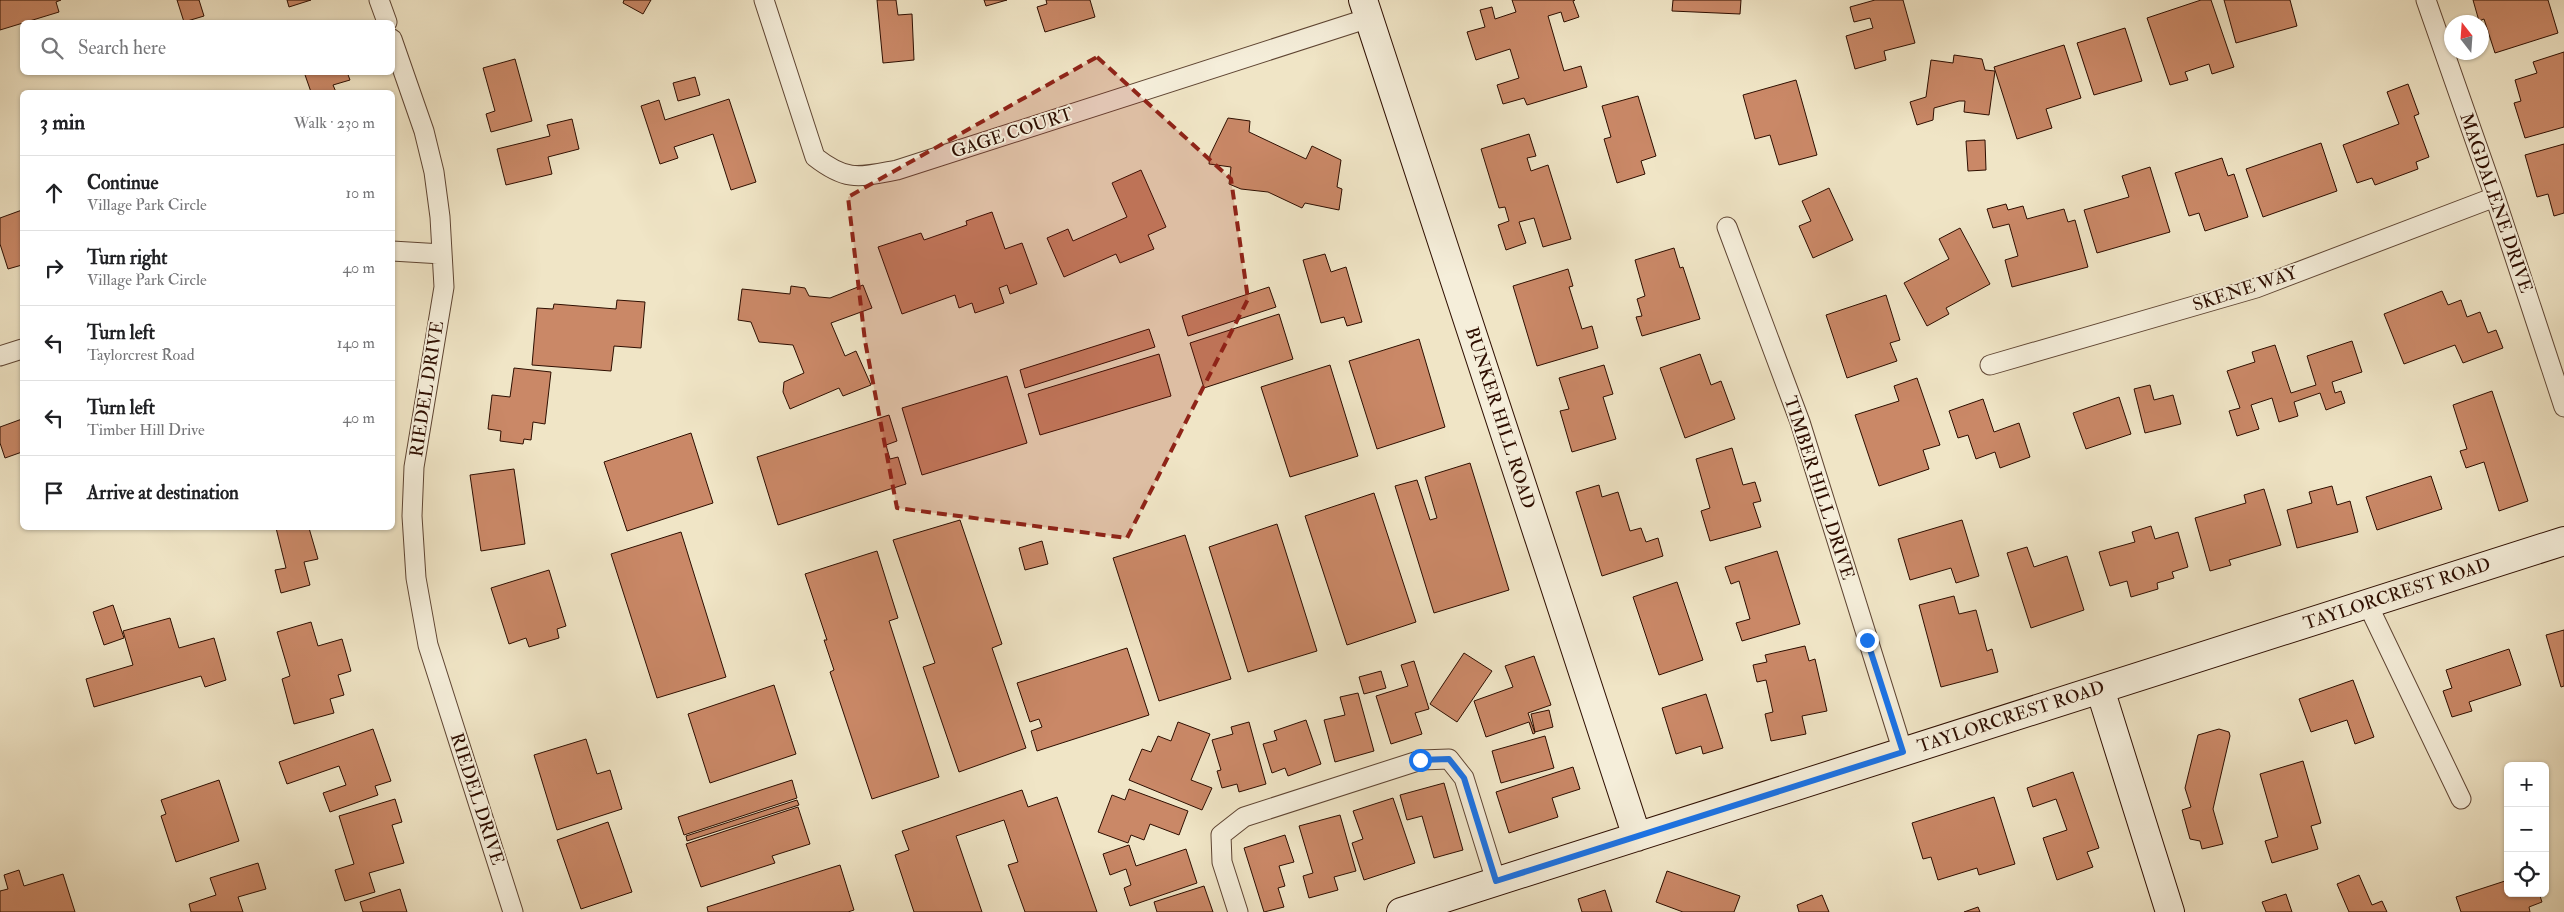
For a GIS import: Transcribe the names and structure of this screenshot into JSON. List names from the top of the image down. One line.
{"streets":{"street":["GAGE COURT","MAGDALENE DRIVE","SKENE WAY","RIEDEL DRIVE","BUNKER HILL ROAD","TIMBER HILL DRIVE","TAYLORCREST ROAD"]},"crossings":[["GAGE COURT","BUNKER HILL ROAD"],["MAGDALENE DRIVE","SKENE WAY"],["BUNKER HILL ROAD","TAYLORCREST ROAD"],["TIMBER HILL DRIVE","TAYLORCREST ROAD"]],"north":"top","page":{"search":"Search here","heading":["3 min","Walk · 230 m"],"list":[["Continue","Village Park Circle","10 m"],["Turn right","Village Park Circle","40 m"],["Turn left","Taylorcrest Road","140 m"],["Turn left","Timber Hill Drive","40 m"],"Arrive at destination"],"map_buttons":["+","−"]}}
